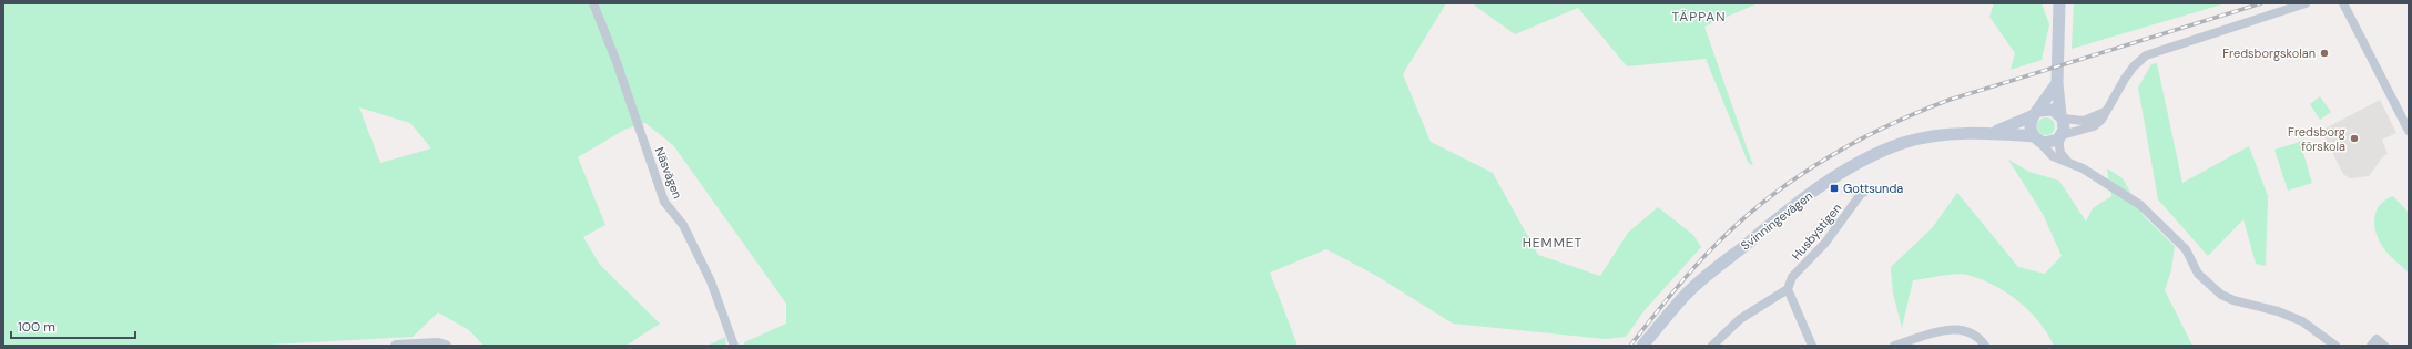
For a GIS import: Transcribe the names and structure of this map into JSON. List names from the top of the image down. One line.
{"streets":{"main road":["Svinningevägen"],"street":["Näsvägen","Husbystigen"]},"districts":["TÄPPAN","HEMMET"],"places":{"other":["Fredsborgskolan","Fredsborg förskola"],"transit":["Gottsunda"]},"scale_bar":"100 m"}
